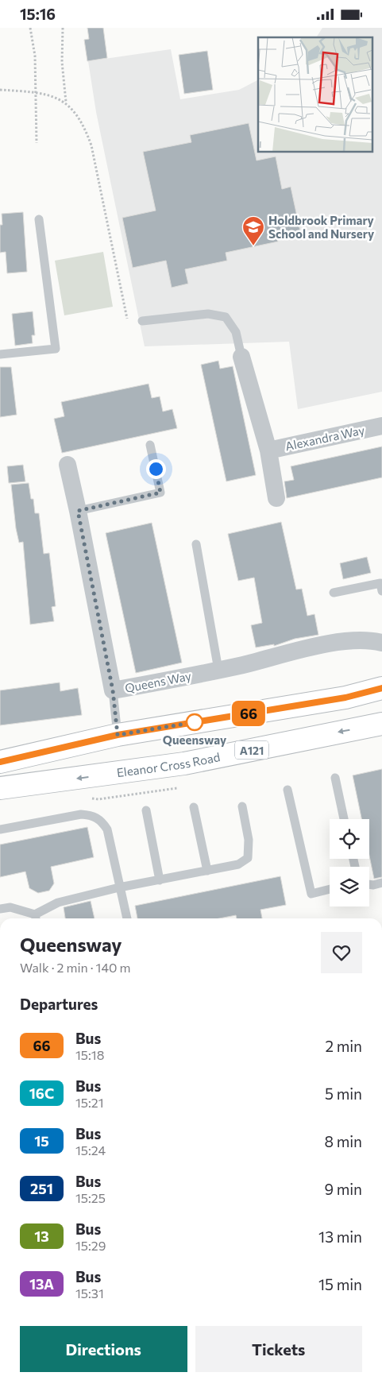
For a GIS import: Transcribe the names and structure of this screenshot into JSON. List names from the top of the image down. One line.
{"streets":{"main road":["A121","Eleanor Cross Road"],"street":["Alexandra Way","Queens Way"]},"places":{"school or university":["Holdbrook Primary School and Nursery"],"other":["Queensway"]},"lines":["bus line 66"],"page":{"status":"15:16","on_map":"66","heading":[["Queensway","Walk · 2 min · 140 m"],"Departures"],"list":[{"mark":"66","name":"Bus","note":"15:18","value":"2 min"},{"mark":"16C","name":"Bus","note":"15:21","value":"5 min"},{"mark":"15","name":"Bus","note":"15:24","value":"8 min"},{"mark":"251","name":"Bus","note":"15:25","value":"9 min"},{"mark":"13","name":"Bus","note":"15:29","value":"13 min"},{"mark":"13A","name":"Bus","note":"15:31","value":"15 min"}],"buttons":["Directions","Tickets"]}}
